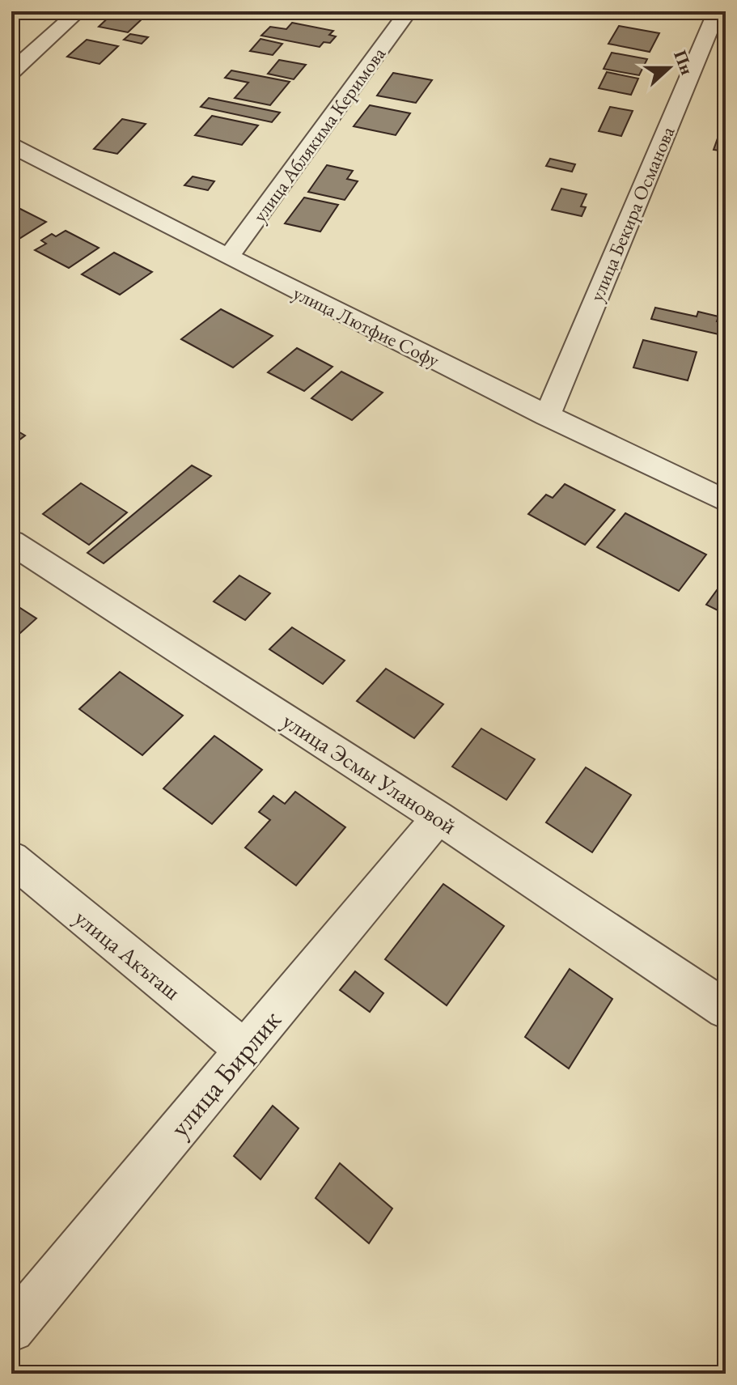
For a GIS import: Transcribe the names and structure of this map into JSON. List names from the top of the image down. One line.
{"streets":{"street":["улица Аблякима Керимова","улица Бекира Османова","улица Лютфие Софу","улица Эсмы Улановой","улица Акъташ","улица Бирлик"]},"crossings":[["улица Аблякима Керимова","улица Лютфие Софу"],["улица Бекира Османова","улица Лютфие Софу"],["улица Эсмы Улановой","улица Бирлик"],["улица Акъташ","улица Бирлик"]],"north":"right"}
